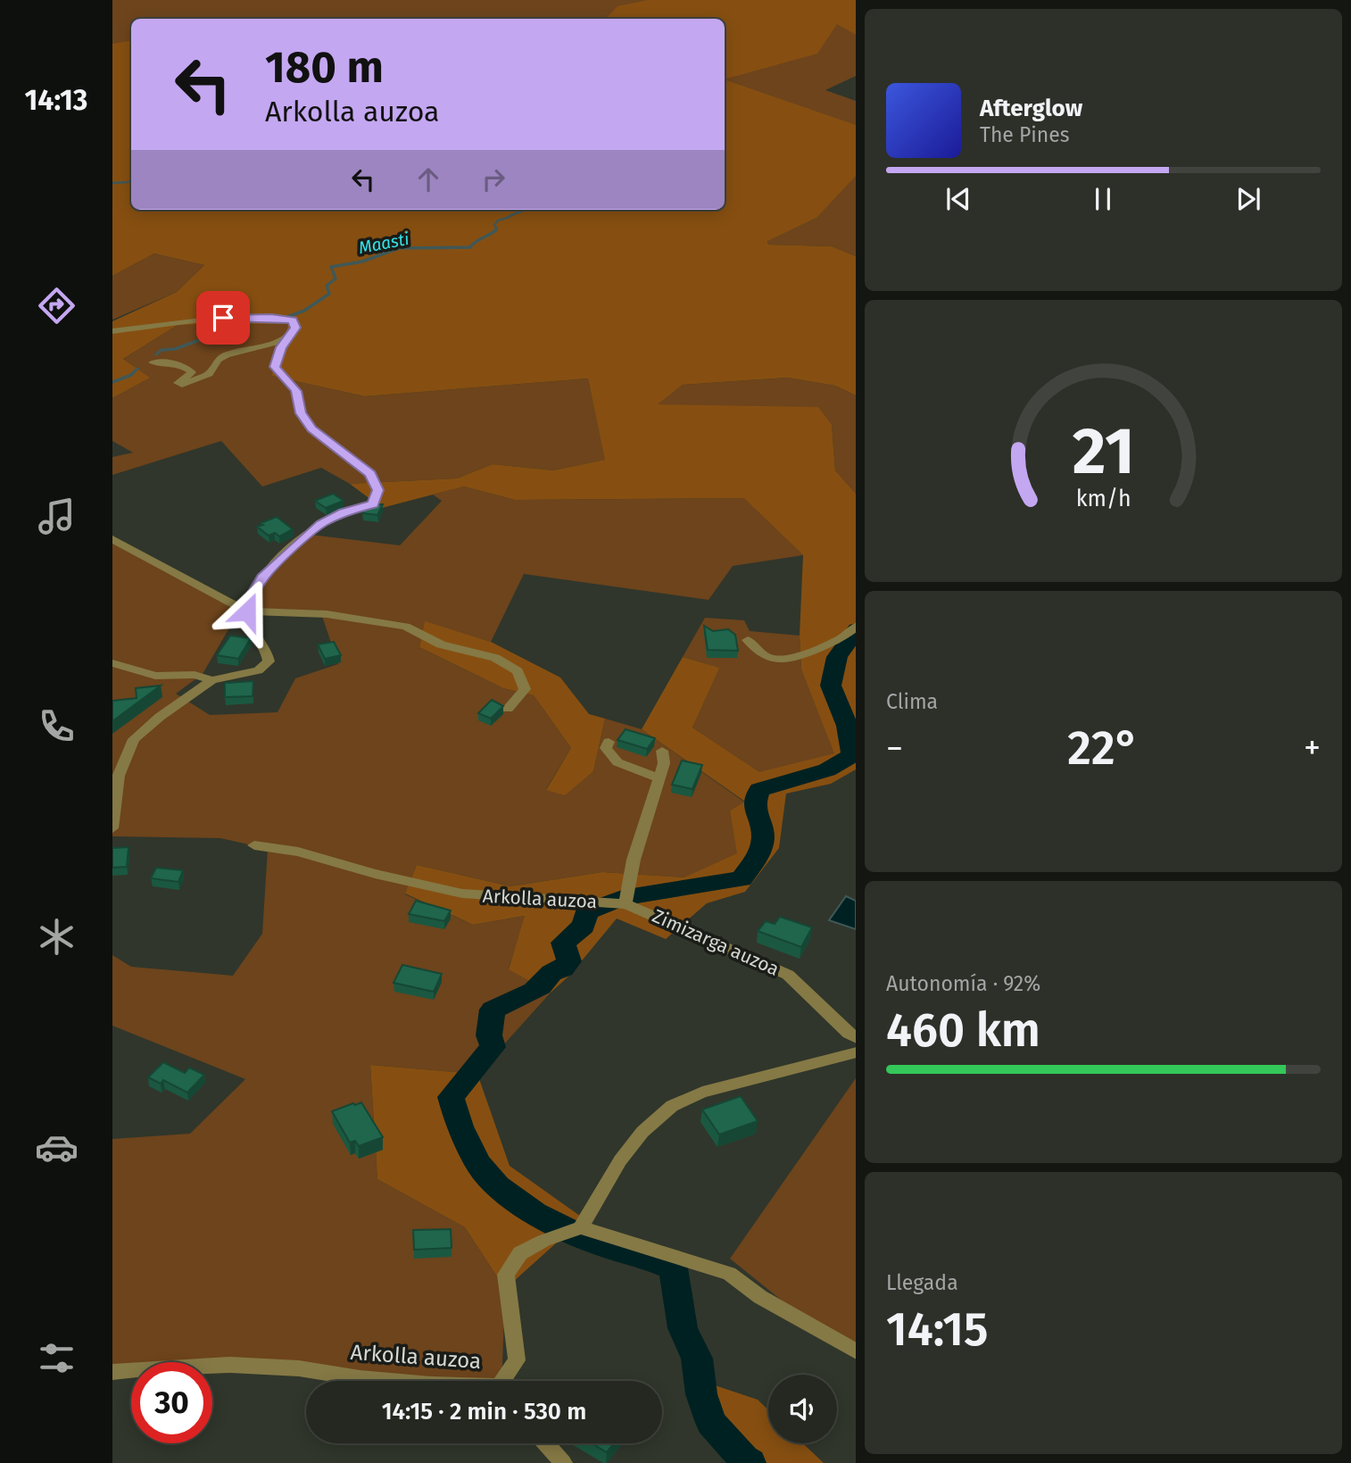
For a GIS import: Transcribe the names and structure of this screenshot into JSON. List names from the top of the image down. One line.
{"streets":{"street":["Arkolla auzoa","Zimizarga auzoa"]},"crossings":[["Arkolla auzoa","Zimizarga auzoa"]],"water":["Maasti"],"page":{"tabs":"14:13","turn":["180 m","Arkolla auzoa"],"song":["Afterglow","The Pines"],"tile":["Clima",["Autonomía · 92%","460 km"],["Llegada","14:15"]],"heat":["−","22°","+"],"limit":"30","trip":"14:15 · 2 min · 530 m","gauge":["21","km/h"]}}
